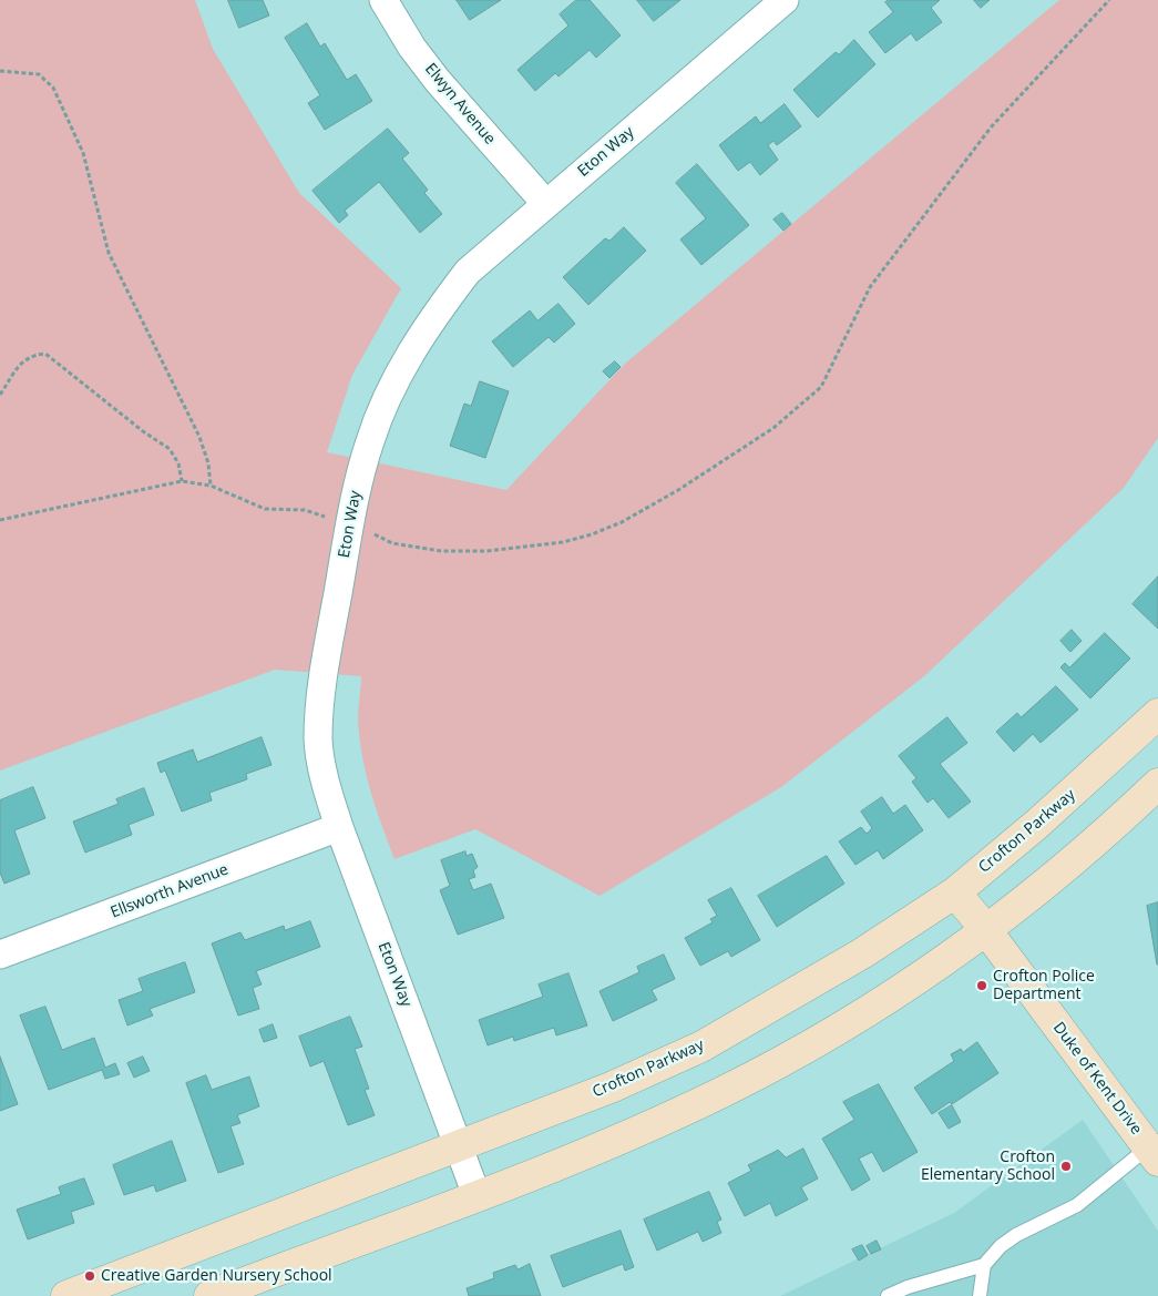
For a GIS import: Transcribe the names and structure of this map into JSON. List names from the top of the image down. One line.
{"streets":{"street":["Elwyn Avenue","Eton Way","Crofton Parkway","Ellsworth Avenue","Duke of Kent Drive"]},"crossings":[["Elwyn Avenue","Eton Way"],["Eton Way","Crofton Parkway"],["Eton Way","Ellsworth Avenue"],["Crofton Parkway","Duke of Kent Drive"]],"places":["Crofton Police Department","Crofton Elementary School","Creative Garden Nursery School"]}
